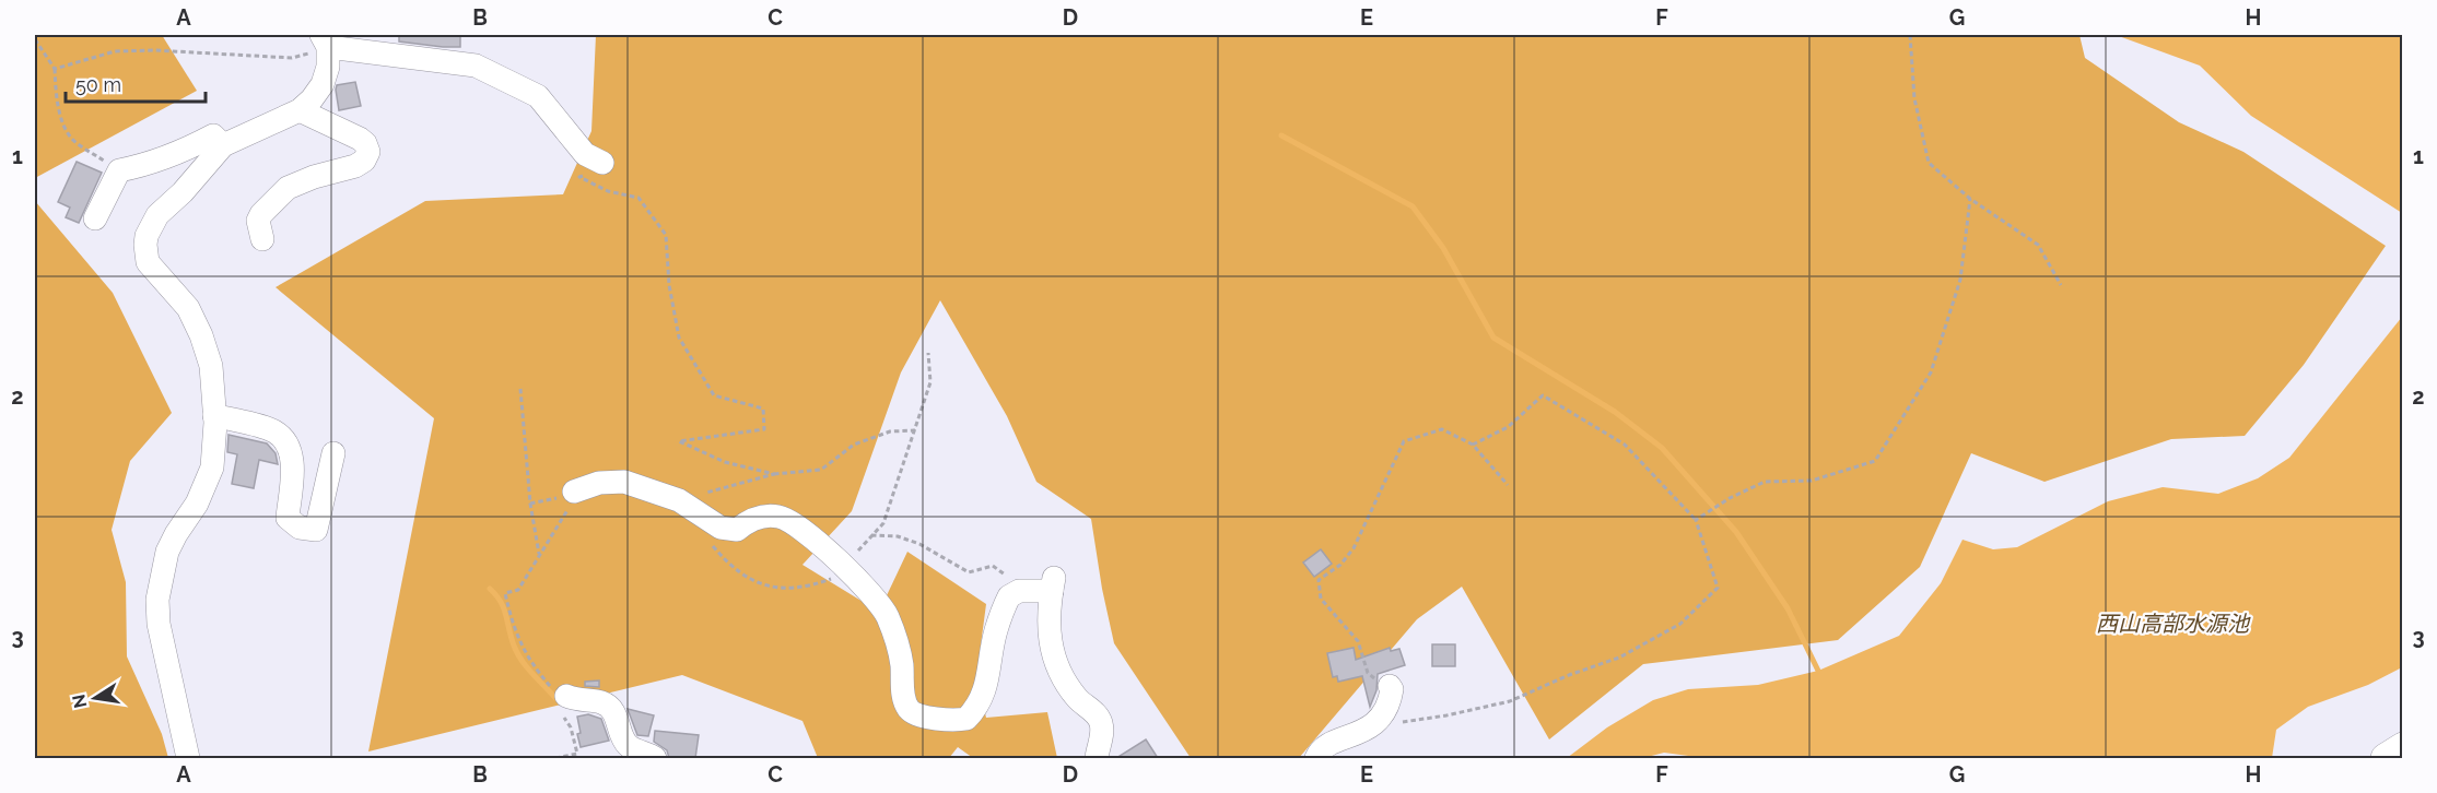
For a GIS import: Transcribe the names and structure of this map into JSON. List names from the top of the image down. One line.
{"water":["西山高部水源池"],"scale_bar":"50 m","north":"left","grid":{"columns":["A","B","C","D","E","F","G","H"],"rows":["1","2","3"]}}
